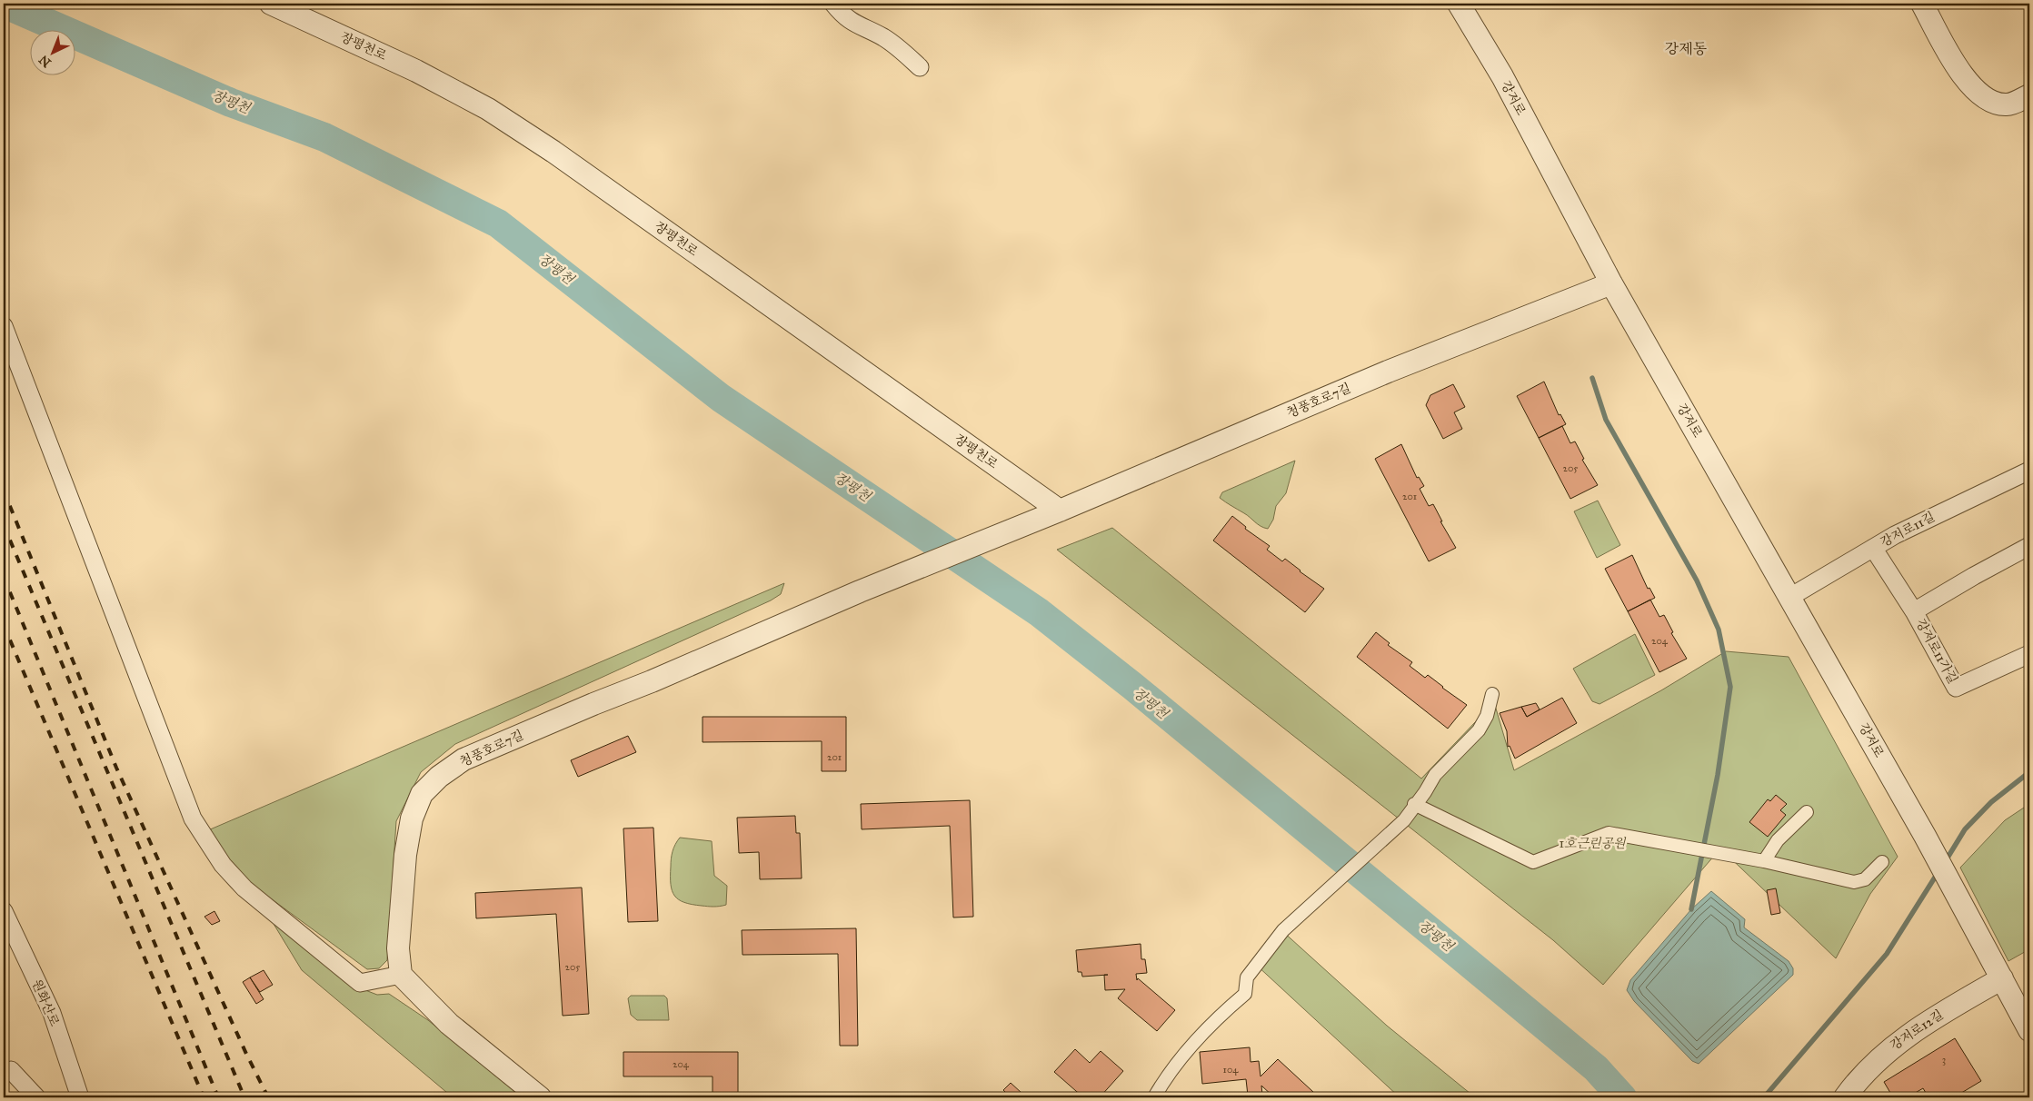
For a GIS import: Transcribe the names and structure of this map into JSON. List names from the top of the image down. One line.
{"streets":{"street":["장평천로","강저로","청풍호로7길","강저로11길","강저로11가길","원화산로","강저로12길"]},"crossings":[["장평천로","청풍호로7길"],["강저로","청풍호로7길"],["강저로","강저로11길"],["강저로","강저로12길"],["강저로11길","강저로11가길"]],"districts":["강제동"],"water":["장평천"],"parks":["1호근린공원"],"house_numbers":["205","201","204","201","205","3","204","104"],"north":"bottom left"}
